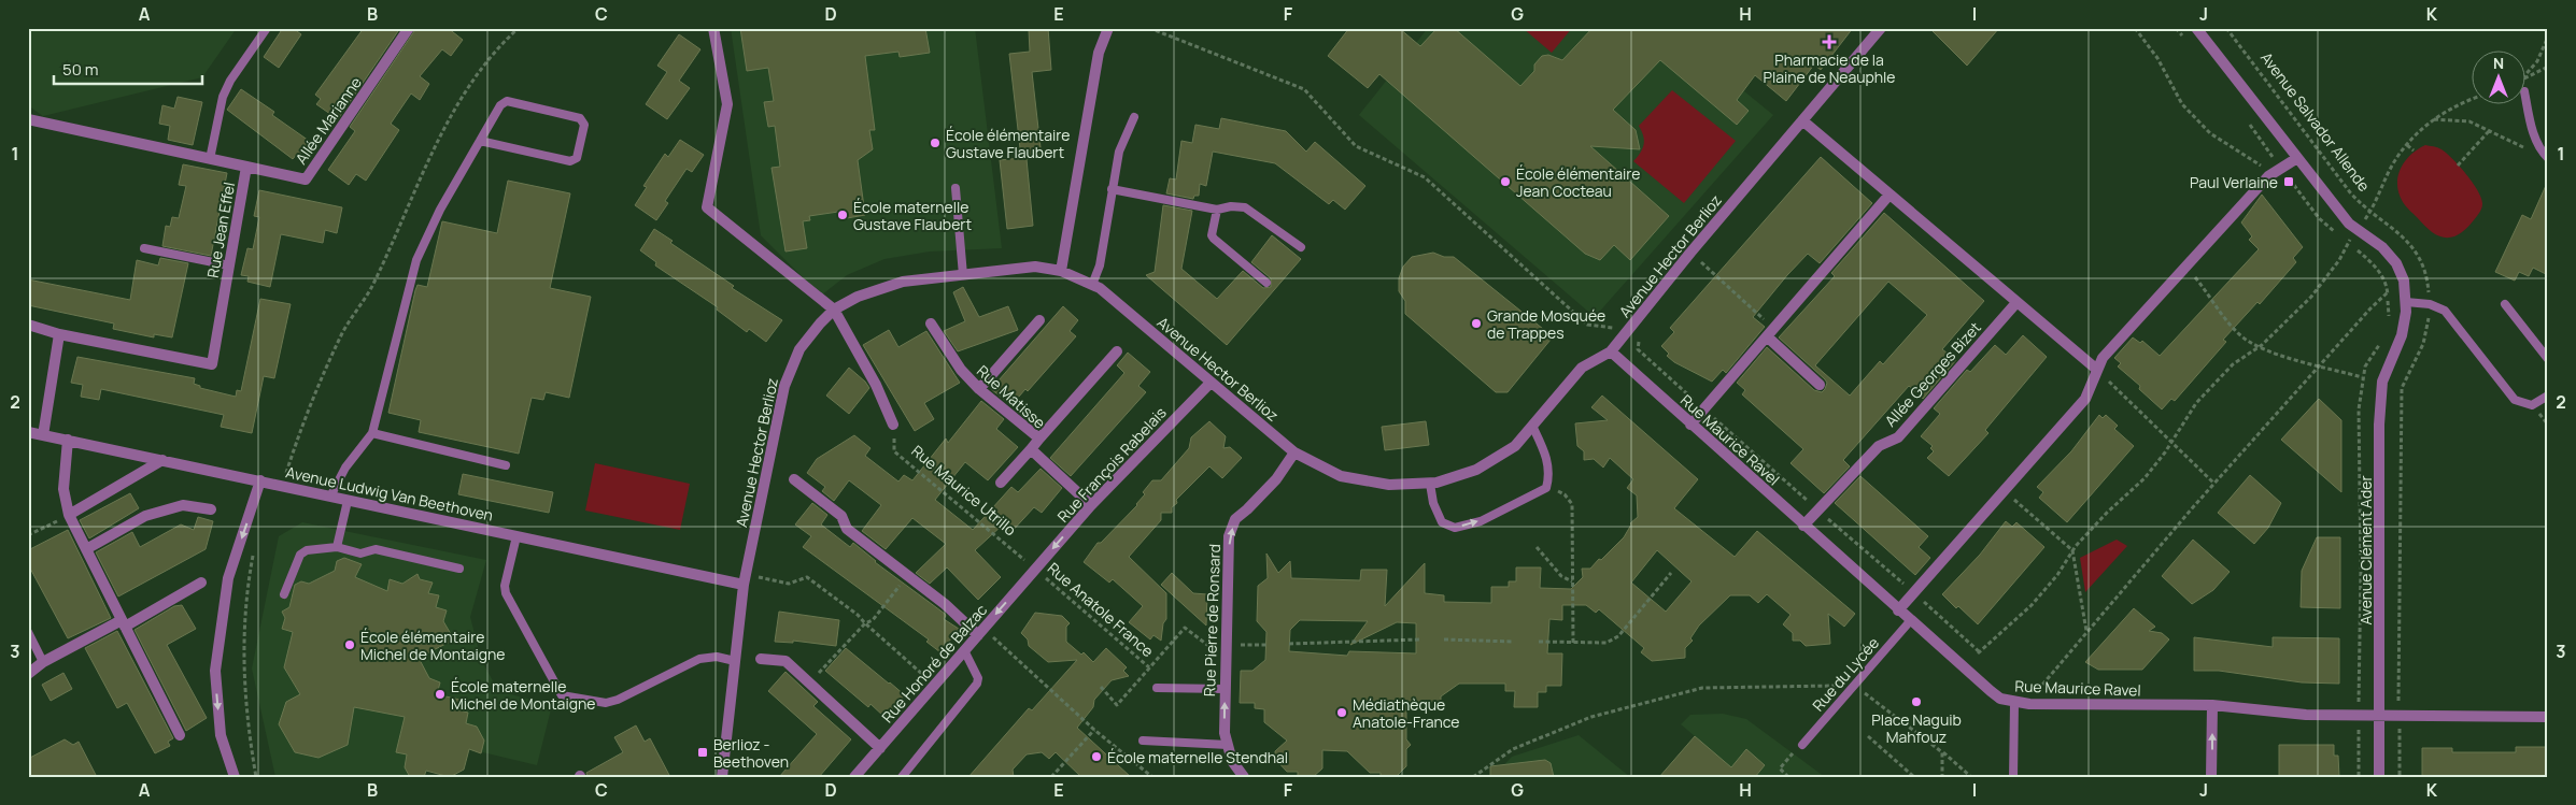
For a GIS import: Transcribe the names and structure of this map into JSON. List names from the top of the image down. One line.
{"streets":{"street":["Allée Marianne","Rue Jean Effel","Avenue Hector Berlioz","Allée Georges Bizet","Rue Matisse","Rue Maurice Ravel","Rue François Rabelais","Avenue Ludwig Van Beethoven","Avenue Clément Ader","Rue Pierre de Ronsard","Rue Honoré de Balzac"],"lane":["Rue du Lycée"],"path":["Avenue Salvador Allende","Rue Maurice Utrillo","Rue Anatole France"]},"crossings":[["Allée Marianne","Rue Jean Effel"],["Avenue Hector Berlioz","Rue Maurice Ravel"],["Avenue Hector Berlioz","Rue François Rabelais"],["Avenue Hector Berlioz","Avenue Ludwig Van Beethoven"],["Avenue Hector Berlioz","Rue Pierre de Ronsard"],["Allée Georges Bizet","Rue Maurice Ravel"],["Rue Matisse","Rue François Rabelais"],["Rue Maurice Ravel","Avenue Clément Ader"],["Rue Maurice Ravel","Rue du Lycée"],["Rue François Rabelais","Rue Maurice Utrillo"],["Rue François Rabelais","Rue Anatole France"],["Rue François Rabelais","Rue Honoré de Balzac"],["Rue Maurice Utrillo","Rue Anatole France"],["Rue Maurice Utrillo","Rue Honoré de Balzac"],["Rue Anatole France","Rue Pierre de Ronsard"],["Rue Anatole France","Rue Honoré de Balzac"]],"one_way":["Rue Pierre de Ronsard"],"places":{"health":["Pharmacie de la Plaine de Neauphle"],"other":["École élémentaire Gustave Flaubert","École élémentaire Jean Cocteau","École maternelle Gustave Flaubert","Grande Mosquée de Trappes","École élémentaire Michel de Montaigne","École maternelle Michel de Montaigne","Place Naguib Mahfouz","Médiathèque Anatole-France","École maternelle Stendhal"],"transit":["Paul Verlaine","Berlioz - Beethoven"]},"scale_bar":"50 m","north":"top","grid":{"columns":["A","B","C","D","E","F","G","H","I","J","K"],"rows":["1","2","3"]}}
